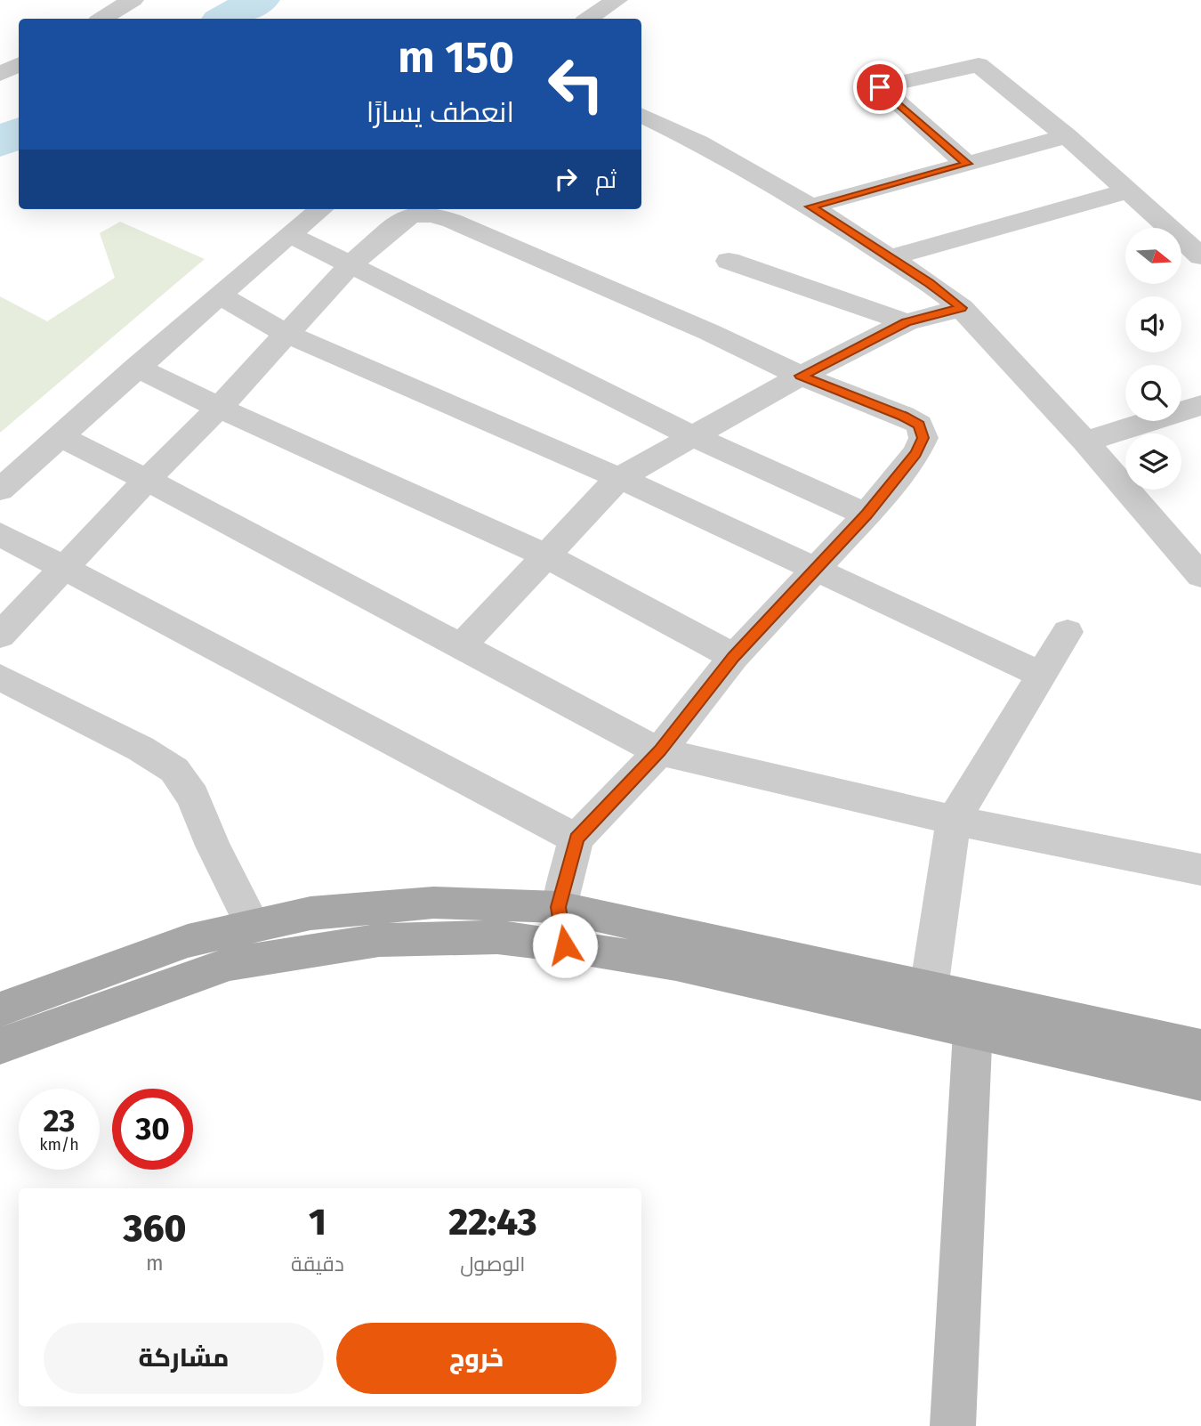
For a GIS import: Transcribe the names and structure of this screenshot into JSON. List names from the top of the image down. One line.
{"north":"right","page":{"turn":["150 m","انعطف يسارًا"],"then":"ثم","speed":"23 km/h","limit":"30","eta":["22:43","الوصول","1","دقيقة","360","m"],"buttons":["خروج","مشاركة"]}}
